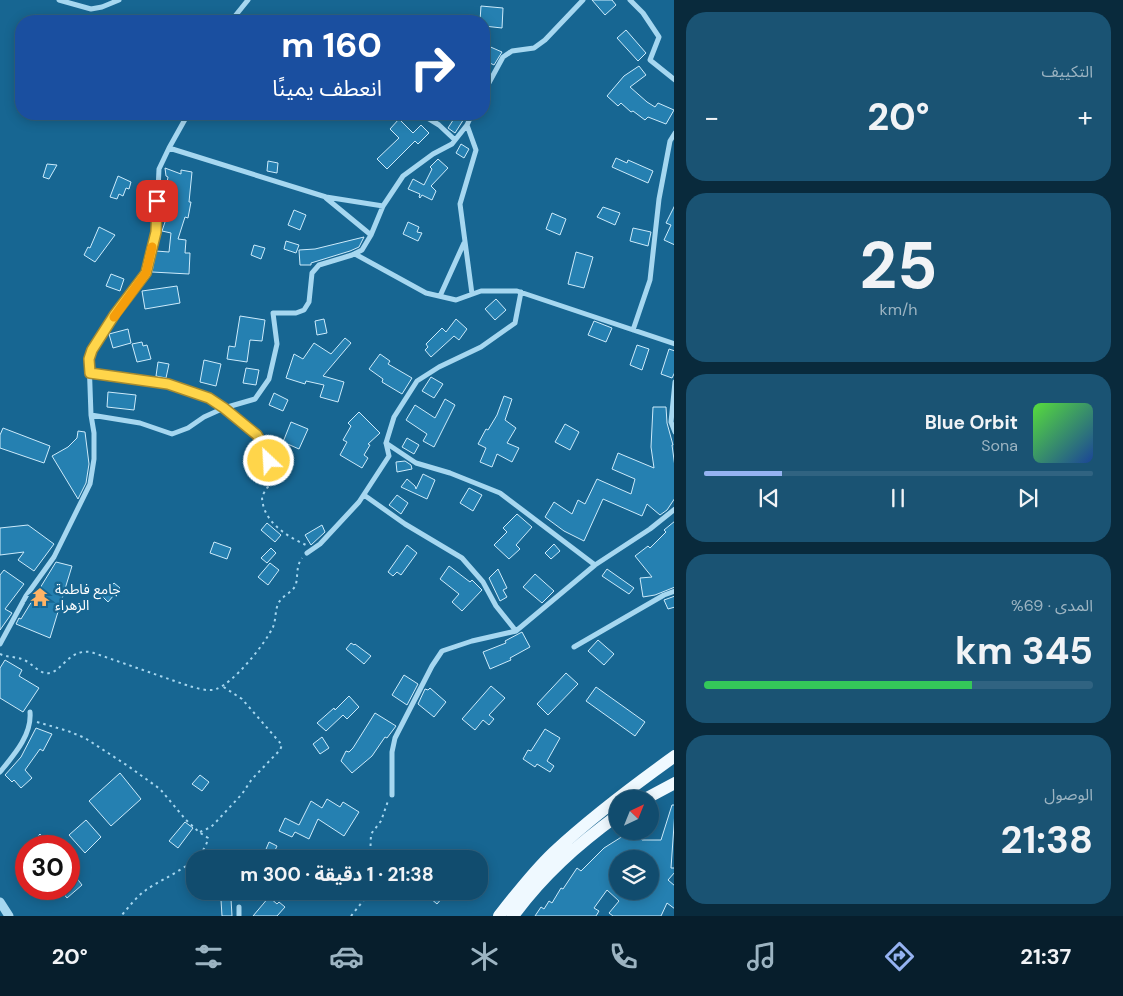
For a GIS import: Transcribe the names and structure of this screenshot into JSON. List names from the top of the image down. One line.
{"places":{"temple":["جامع فاطمة الزهراء"]},"north":"top right","page":{"tile":["التكييف",["25","km/h"],["المدى · 69%","345 km"],["الوصول","21:38"]],"turn":["160 m","انعطف يمينًا"],"heat":["−","20°","+"],"song":["Blue Orbit","Sona"],"limit":"30","trip":"21:38 · 1 دقيقة · 300 m","tabs":["21:37","20°"]}}
